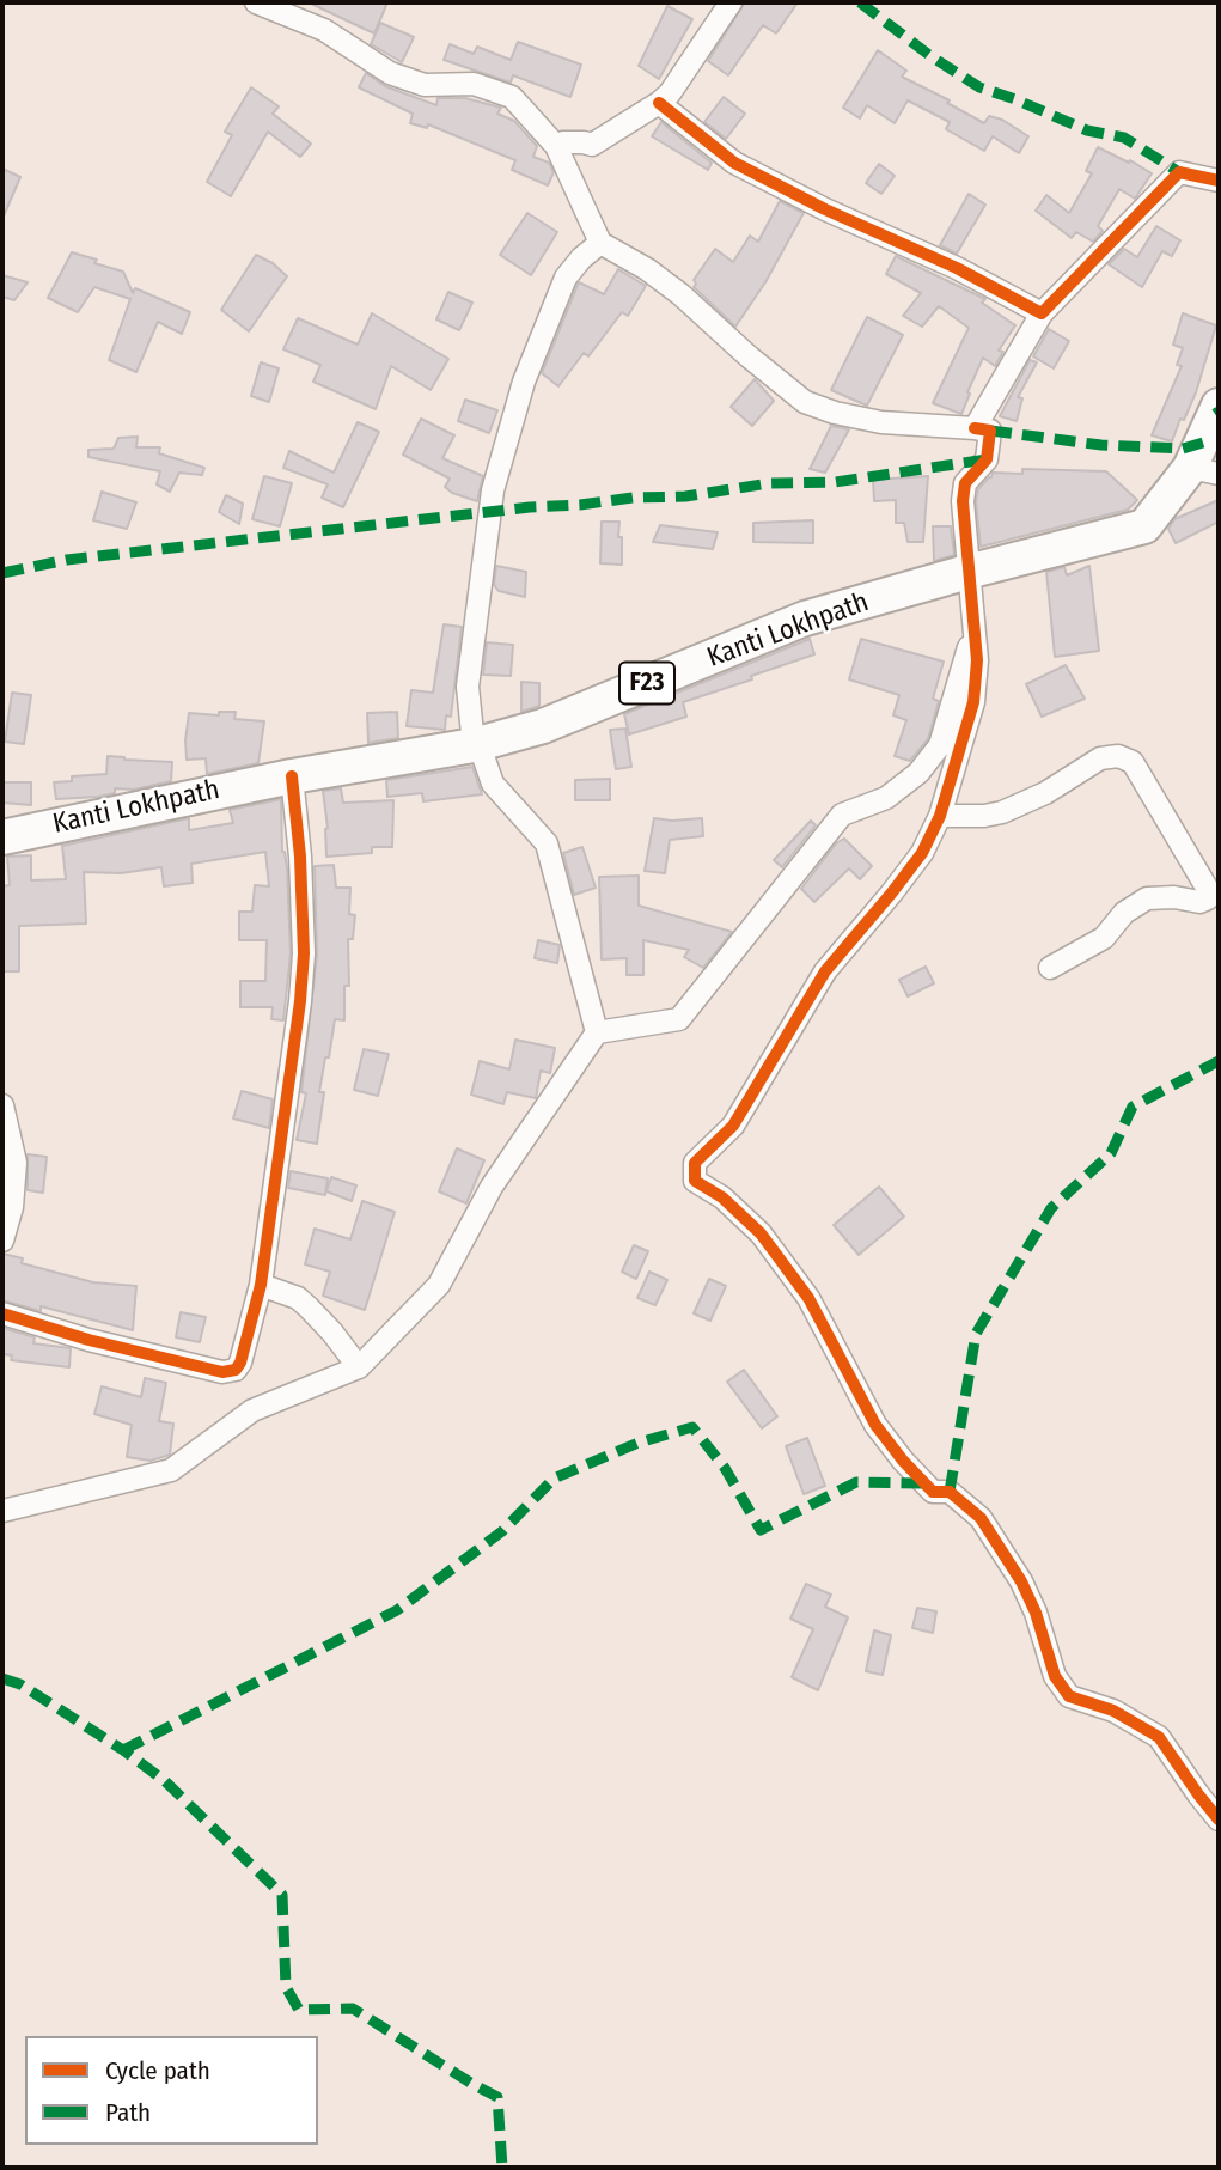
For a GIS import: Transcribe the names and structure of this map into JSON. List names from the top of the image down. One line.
{"streets":{"main road":["Kanti Lokhpath","F23"]},"legend":["Cycle path","Path"]}
